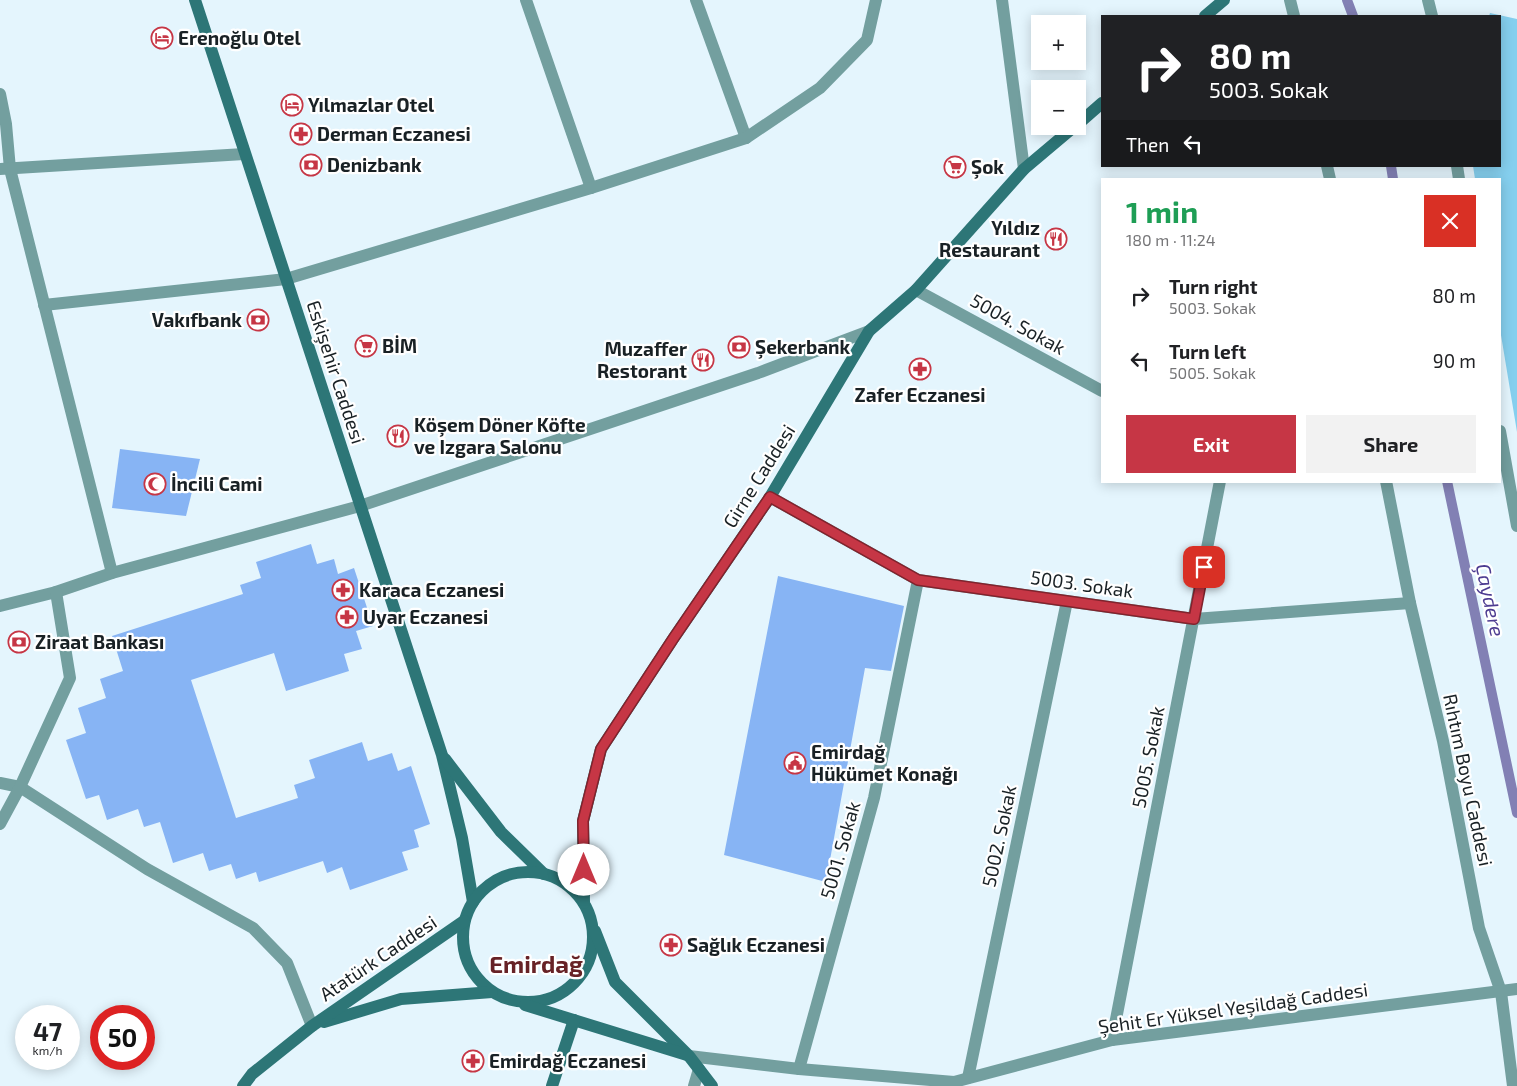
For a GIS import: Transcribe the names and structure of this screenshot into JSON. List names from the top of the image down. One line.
{"streets":{"main road":["Eskişehir Caddesi","Girne Caddesi","Atatürk Caddesi"],"street":["5004. Sokak","5003. Sokak","5005. Sokak","Rıhtım Boyu Caddesi","5002. Sokak","5001. Sokak","Şehit Er Yüksel Yeşildağ Caddesi"]},"crossings":[["5004. Sokak","Girne Caddesi"],["Eskişehir Caddesi","Girne Caddesi"],["Eskişehir Caddesi","Atatürk Caddesi"],["Girne Caddesi","5003. Sokak"],["Girne Caddesi","Atatürk Caddesi"],["5003. Sokak","5005. Sokak"],["5003. Sokak","Rıhtım Boyu Caddesi"],["5003. Sokak","5002. Sokak"],["5003. Sokak","5001. Sokak"],["5005. Sokak","Şehit Er Yüksel Yeşildağ Caddesi"],["Rıhtım Boyu Caddesi","Şehit Er Yüksel Yeşildağ Caddesi"],["5002. Sokak","Şehit Er Yüksel Yeşildağ Caddesi"],["5001. Sokak","Şehit Er Yüksel Yeşildağ Caddesi"]],"districts":["Emirdağ"],"water":["Çaydere"],"places":{"hotel":["Erenoğlu Otel","Yılmazlar Otel"],"pharmacy":["Derman Eczanesi","Zafer Eczanesi","Karaca Eczanesi","Uyar Eczanesi","Sağlık Eczanesi","Emirdağ Eczanesi"],"bank":["Denizbank","Vakıfbank","Şekerbank","Ziraat Bankası"],"supermarket":["Şok","BİM"],"restaurant":["Yıldız Restaurant","Muzaffer Restorant","Köşem Döner Köfte ve Izgara Salonu"],"mosque":["İncili Cami"],"public building":["Emirdağ Hükümet Konağı"]},"page":{"map_buttons":["+","−"],"turn":["80 m","5003. Sokak"],"then":"Then","heading":["1 min","180 m · 11:24"],"list":[{"name":"Turn right","note":"5003. Sokak","value":"80 m"},{"name":"Turn left","note":"5005. Sokak","value":"90 m"}],"buttons":["Exit","Share"],"speed":"47 km/h","limit":"50"}}
